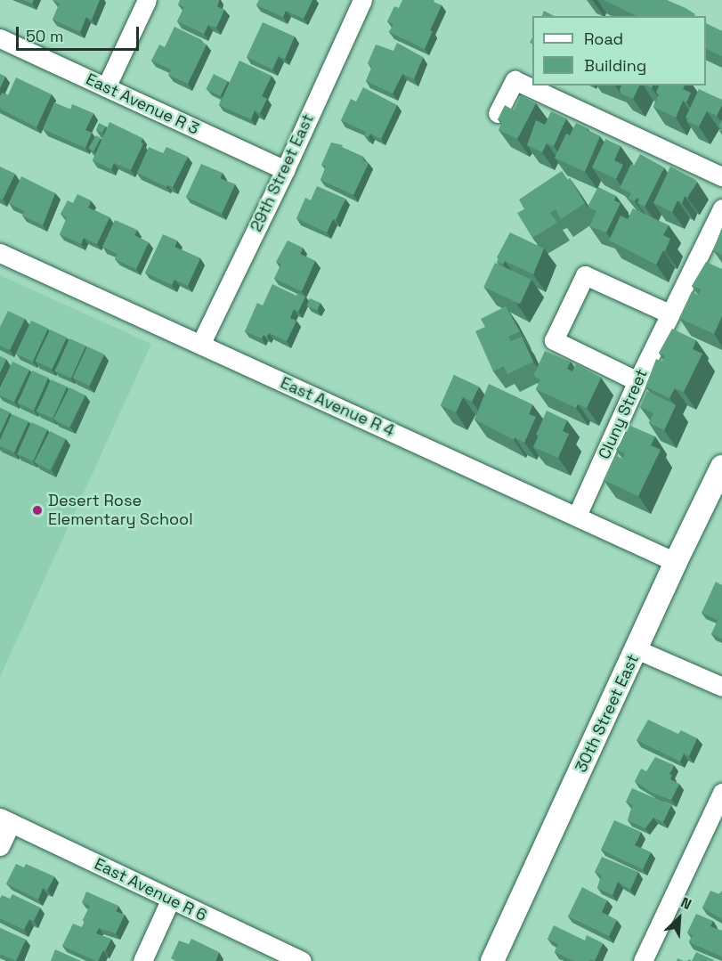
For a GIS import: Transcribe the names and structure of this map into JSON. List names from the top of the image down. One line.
{"streets":{"street":["East Avenue R 3","29th Street East","East Avenue R 4","Cluny Street","30th Street East","East Avenue R 6"]},"crossings":[["East Avenue R 3","29th Street East"],["29th Street East","East Avenue R 4"],["East Avenue R 4","Cluny Street"],["East Avenue R 4","30th Street East"]],"places":["Desert Rose Elementary School"],"legend":["Road","Building"],"scale_bar":"50 m","north":"top right"}
